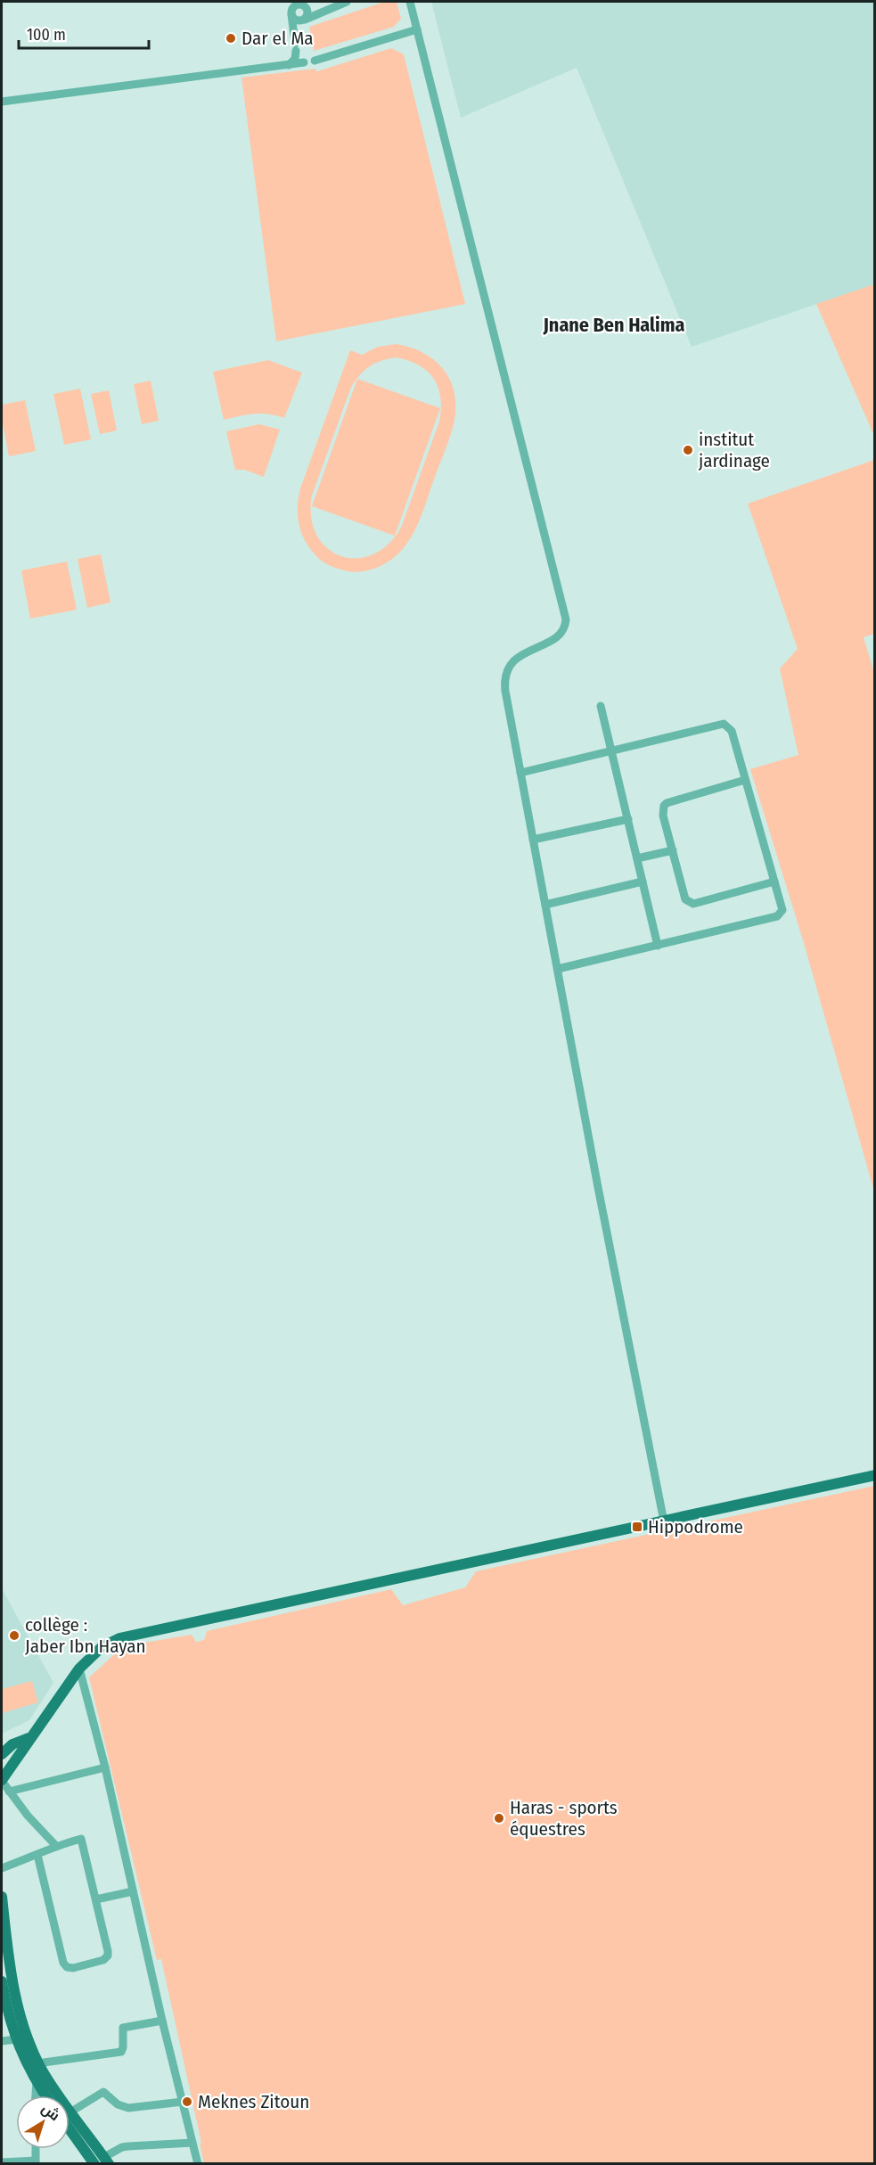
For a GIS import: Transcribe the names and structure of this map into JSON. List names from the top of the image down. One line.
{"districts":["Jnane Ben Halima"],"places":{"other":["Dar el Ma","institut jardinage","collège : Jaber Ibn Hayan","Haras - sports équestres","Meknes Zitoun"],"transit":["Hippodrome"]},"scale_bar":"100 m","north":"top right"}
